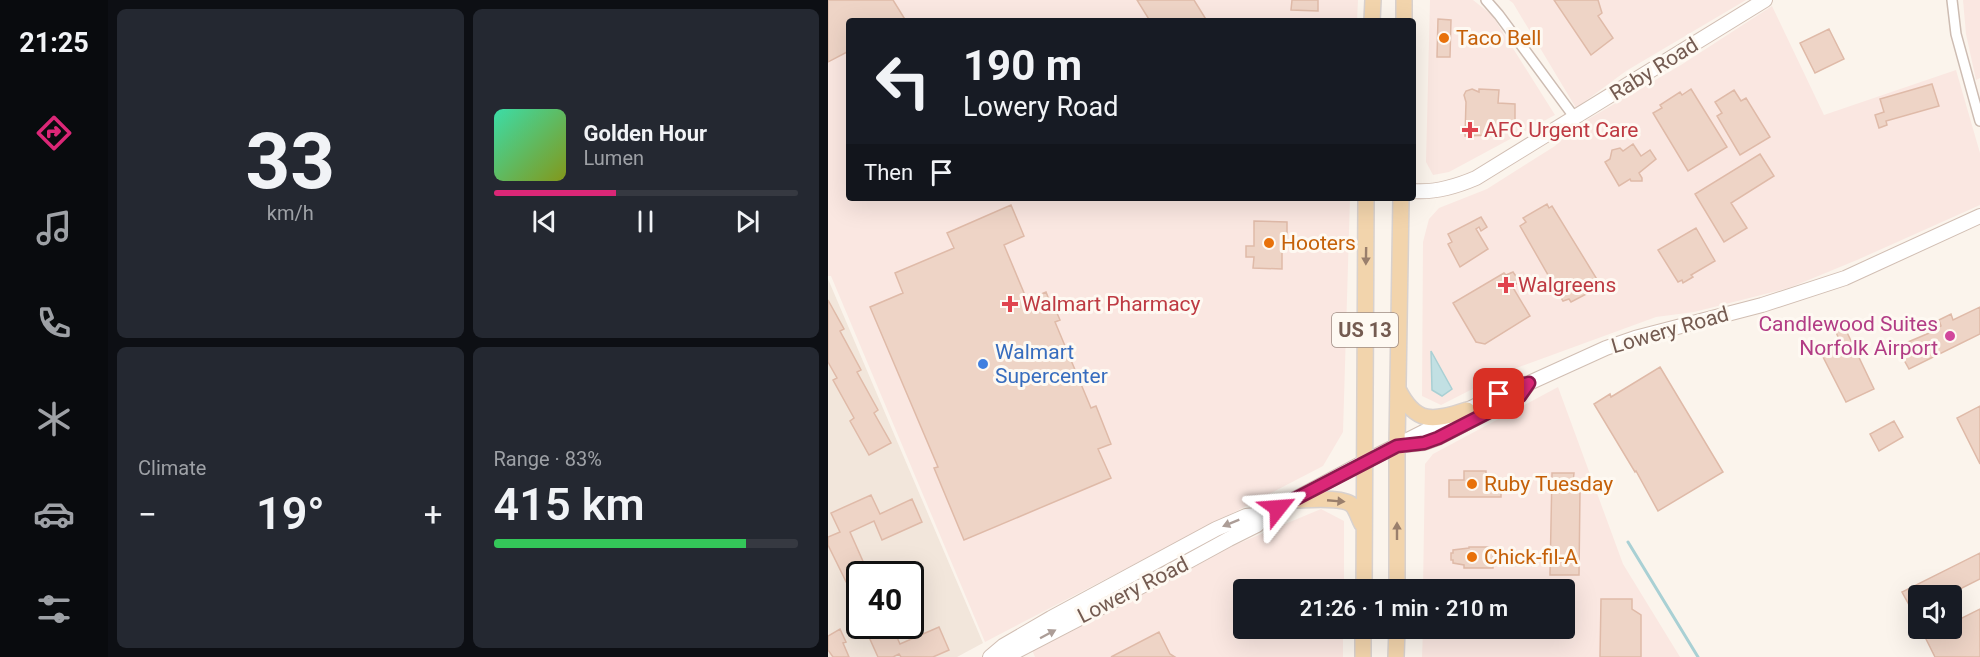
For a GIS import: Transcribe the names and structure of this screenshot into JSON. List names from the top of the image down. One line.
{"streets":{"main road":["US 13"],"street":["Raby Road","Lowery Road"]},"crossings":[["US 13","Lowery Road"]],"places":{"other":["Taco Bell","Hooters","Candlewood Suites Norfolk Airport","Walmart Supercenter","Ruby Tuesday","Chick-fil-A"],"health":["AFC Urgent Care","Walgreens","Walmart Pharmacy"]},"page":{"tabs":"21:25","tile":[["33","km/h"],"Climate",["Range · 83%","415 km"]],"turn":["190 m","Lowery Road"],"song":["Golden Hour","Lumen"],"then":"Then","heat":["−","19°","+"],"limit":"40","trip":"21:26 · 1 min · 210 m"}}
